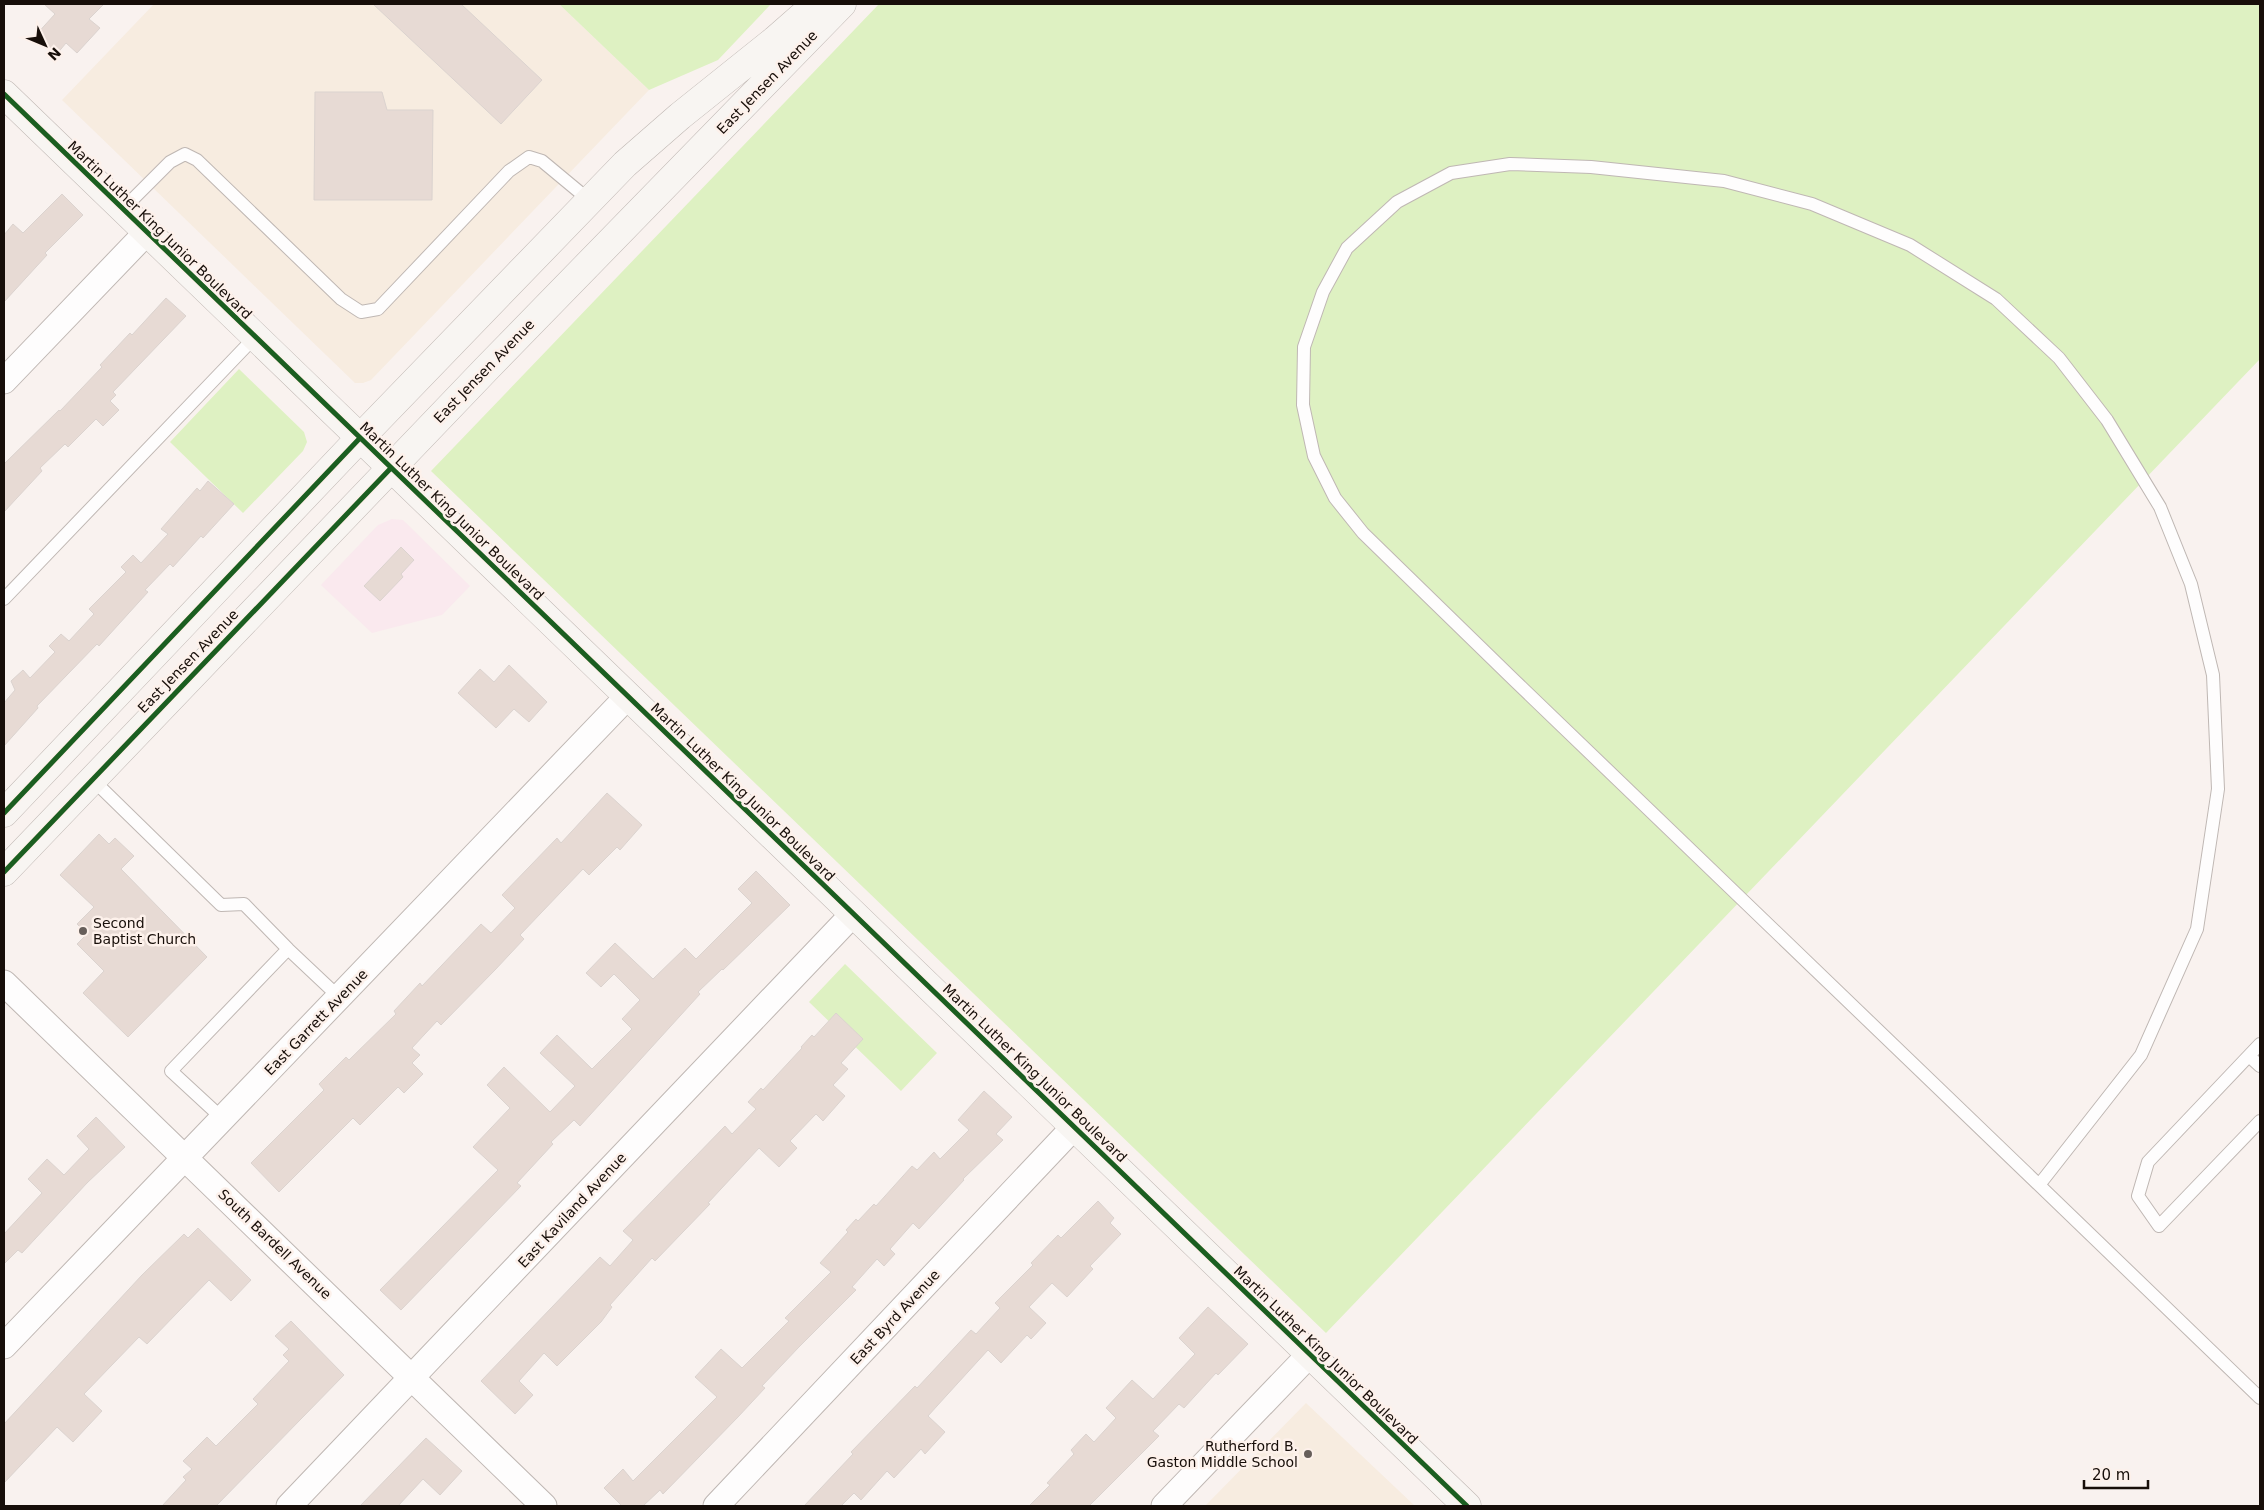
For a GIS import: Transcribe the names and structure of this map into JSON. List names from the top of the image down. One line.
{"streets":{"street":["East Jensen Avenue","Martin Luther King Junior Boulevard","East Garrett Avenue","East Kaviland Avenue","South Bardell Avenue","East Byrd Avenue"]},"crossings":[["East Jensen Avenue","Martin Luther King Junior Boulevard"],["Martin Luther King Junior Boulevard","East Garrett Avenue"],["Martin Luther King Junior Boulevard","East Kaviland Avenue"],["Martin Luther King Junior Boulevard","East Byrd Avenue"],["East Garrett Avenue","South Bardell Avenue"],["East Kaviland Avenue","South Bardell Avenue"]],"places":["Second Baptist Church","Rutherford B. Gaston Middle School"],"scale_bar":"20 m","north":"bottom right"}
